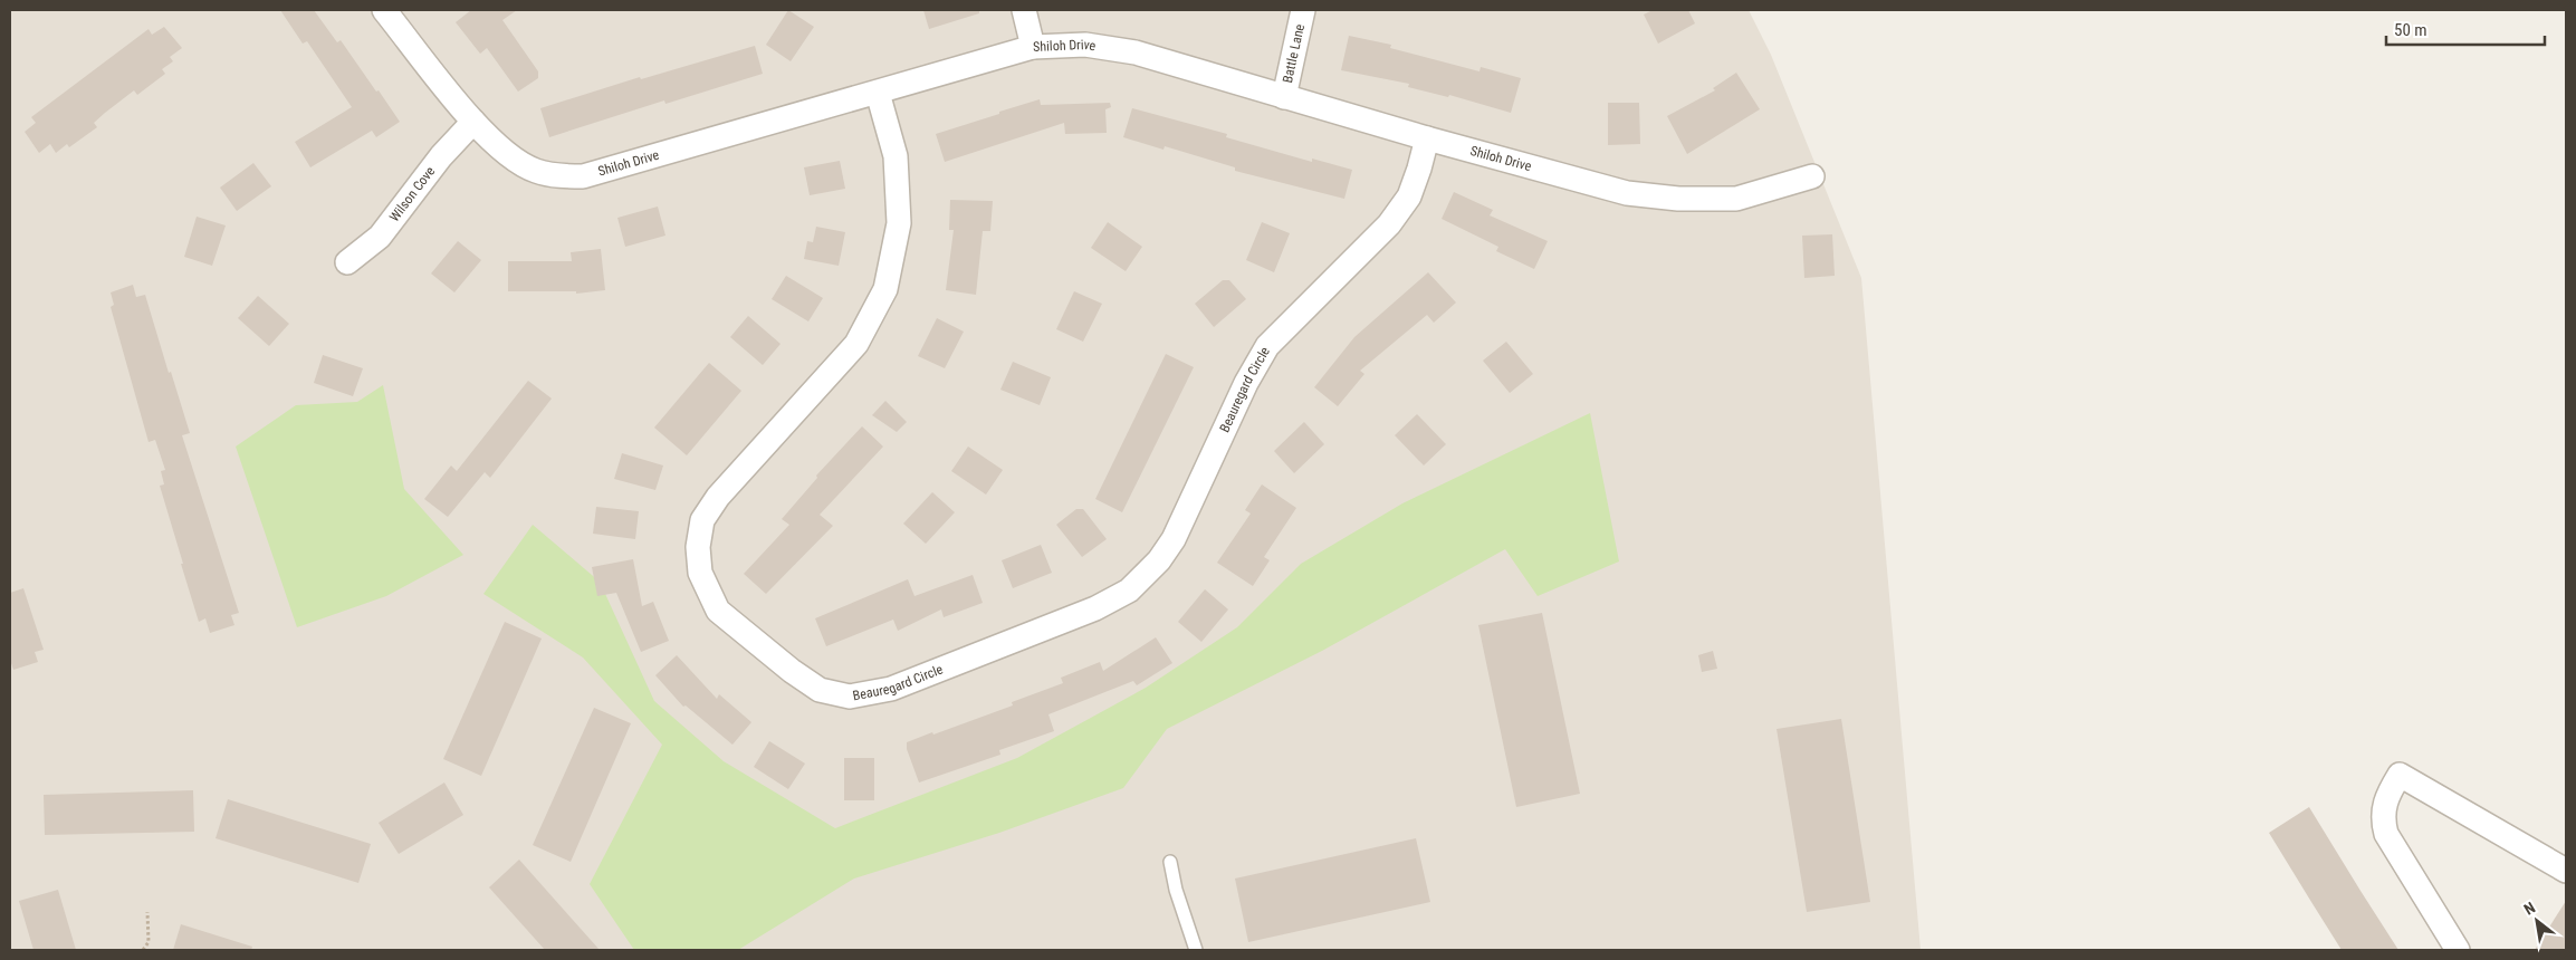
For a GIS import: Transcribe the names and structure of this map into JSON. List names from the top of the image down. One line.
{"streets":{"street":["Shiloh Drive","Battle Lane","Wilson Cove","Beauregard Circle"]},"crossings":[["Shiloh Drive","Battle Lane"],["Shiloh Drive","Wilson Cove"],["Shiloh Drive","Beauregard Circle"]],"scale_bar":"50 m","north":"top left"}
